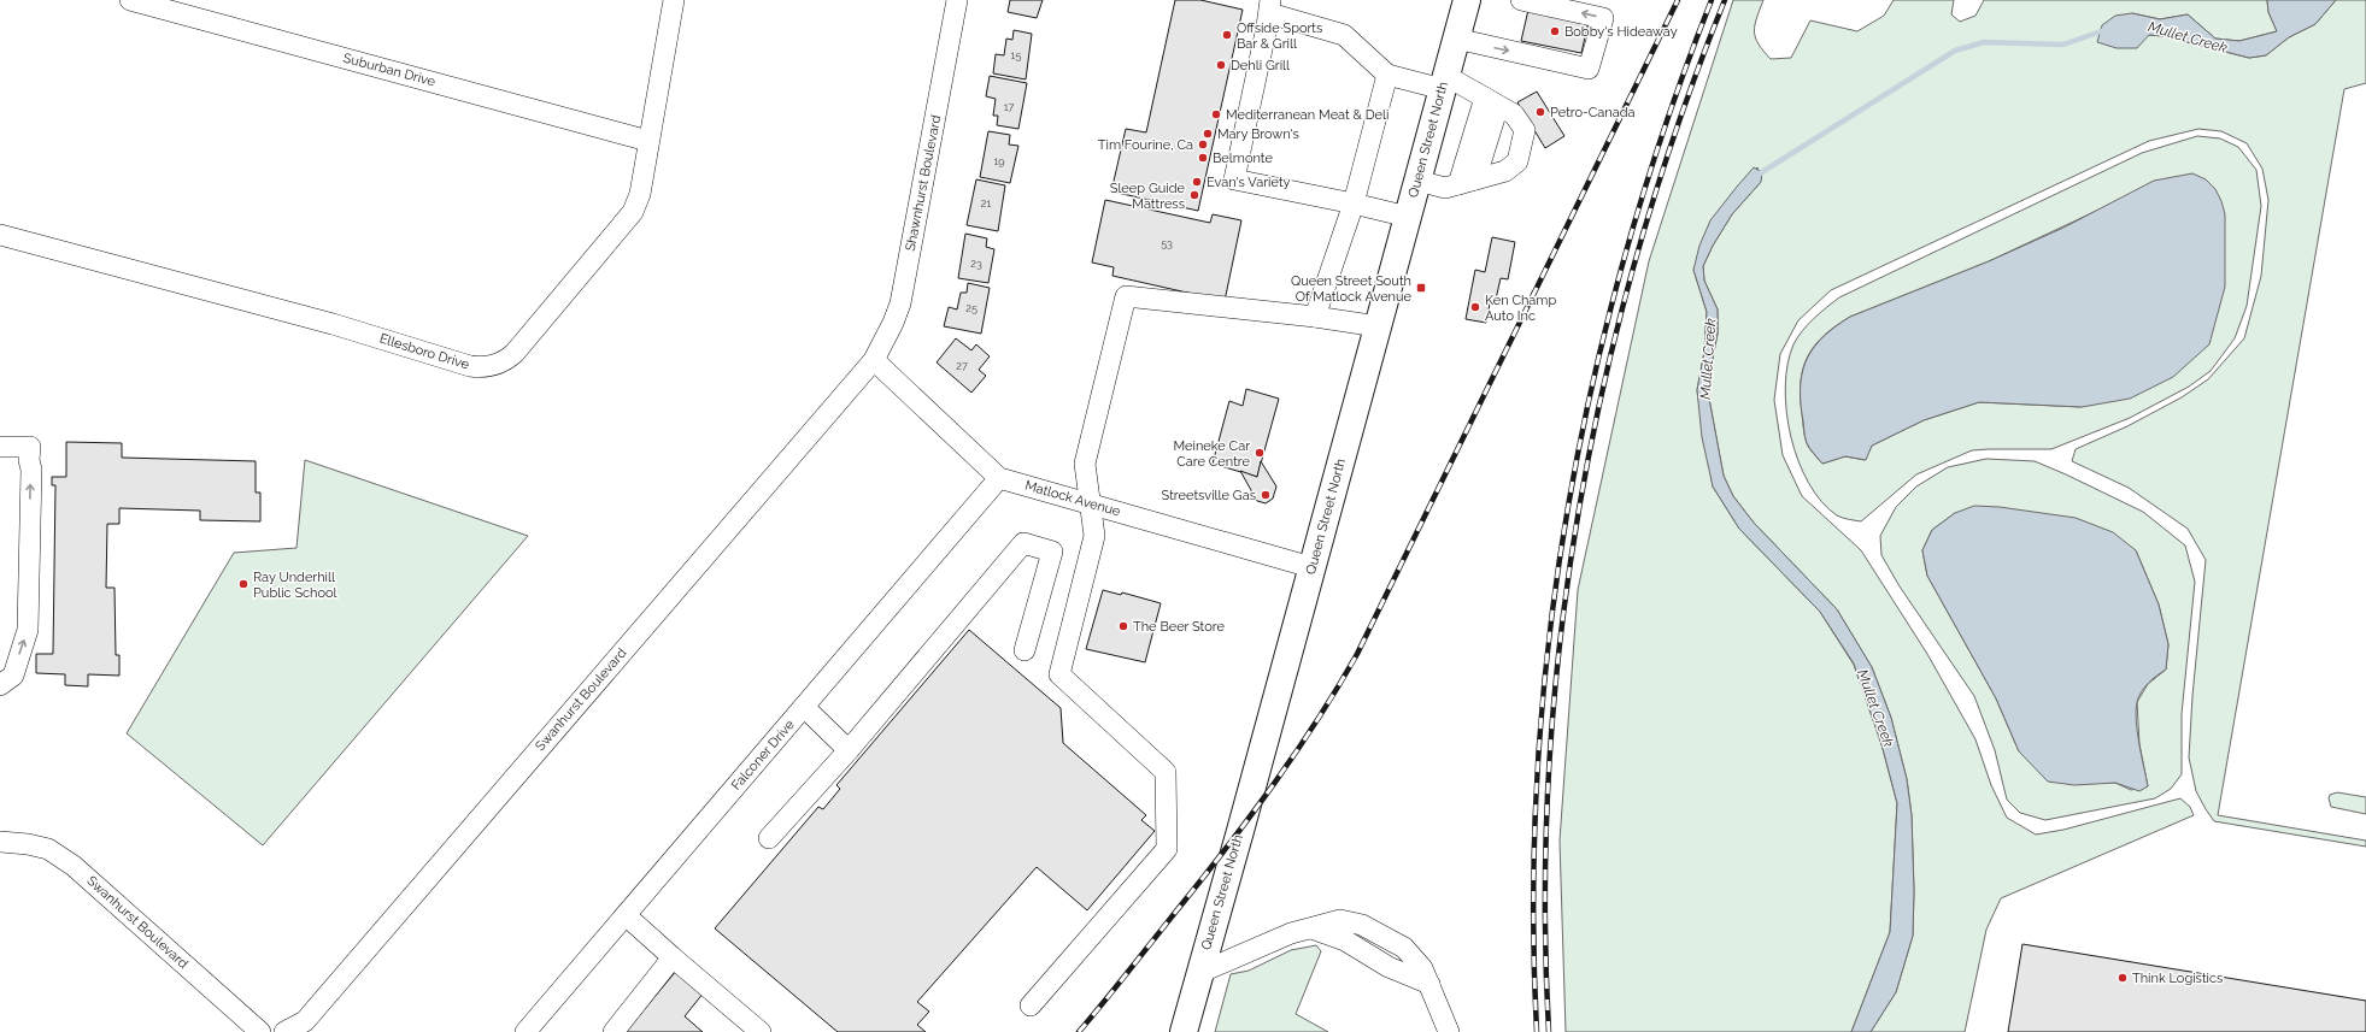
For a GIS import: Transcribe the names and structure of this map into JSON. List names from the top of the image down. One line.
{"streets":{"main road":["Queen Street North"],"street":["Suburban Drive","Shawnhurst Boulevard","Ellesboro Drive","Matlock Avenue","Swanhurst Boulevard","Falconer Drive"]},"crossings":[["Suburban Drive","Ellesboro Drive"],["Queen Street North","Matlock Avenue"],["Shawnhurst Boulevard","Matlock Avenue"],["Shawnhurst Boulevard","Swanhurst Boulevard"],["Matlock Avenue","Swanhurst Boulevard"],["Matlock Avenue","Falconer Drive"]],"water":["Mullet Creek"],"places":{"other":["Bobby's Hideaway","Offside Sports Bar & Grill","Dehli Grill","Petro-Canada","Mediterranean Meat & Deli","Mary Brown's","Tim Fourine, Ca","Belmonte","Evan's Variety","Sleep Guide Mattress","Ken Champ Auto Inc","Meineke Car Care Centre","Streetsville Gas","Ray Underhill Public School","The Beer Store","Think Logistics"],"transit":["Queen Street South Of Matlock Avenue"]},"house_numbers":["15","17","19","21","53","23","25","27"]}
